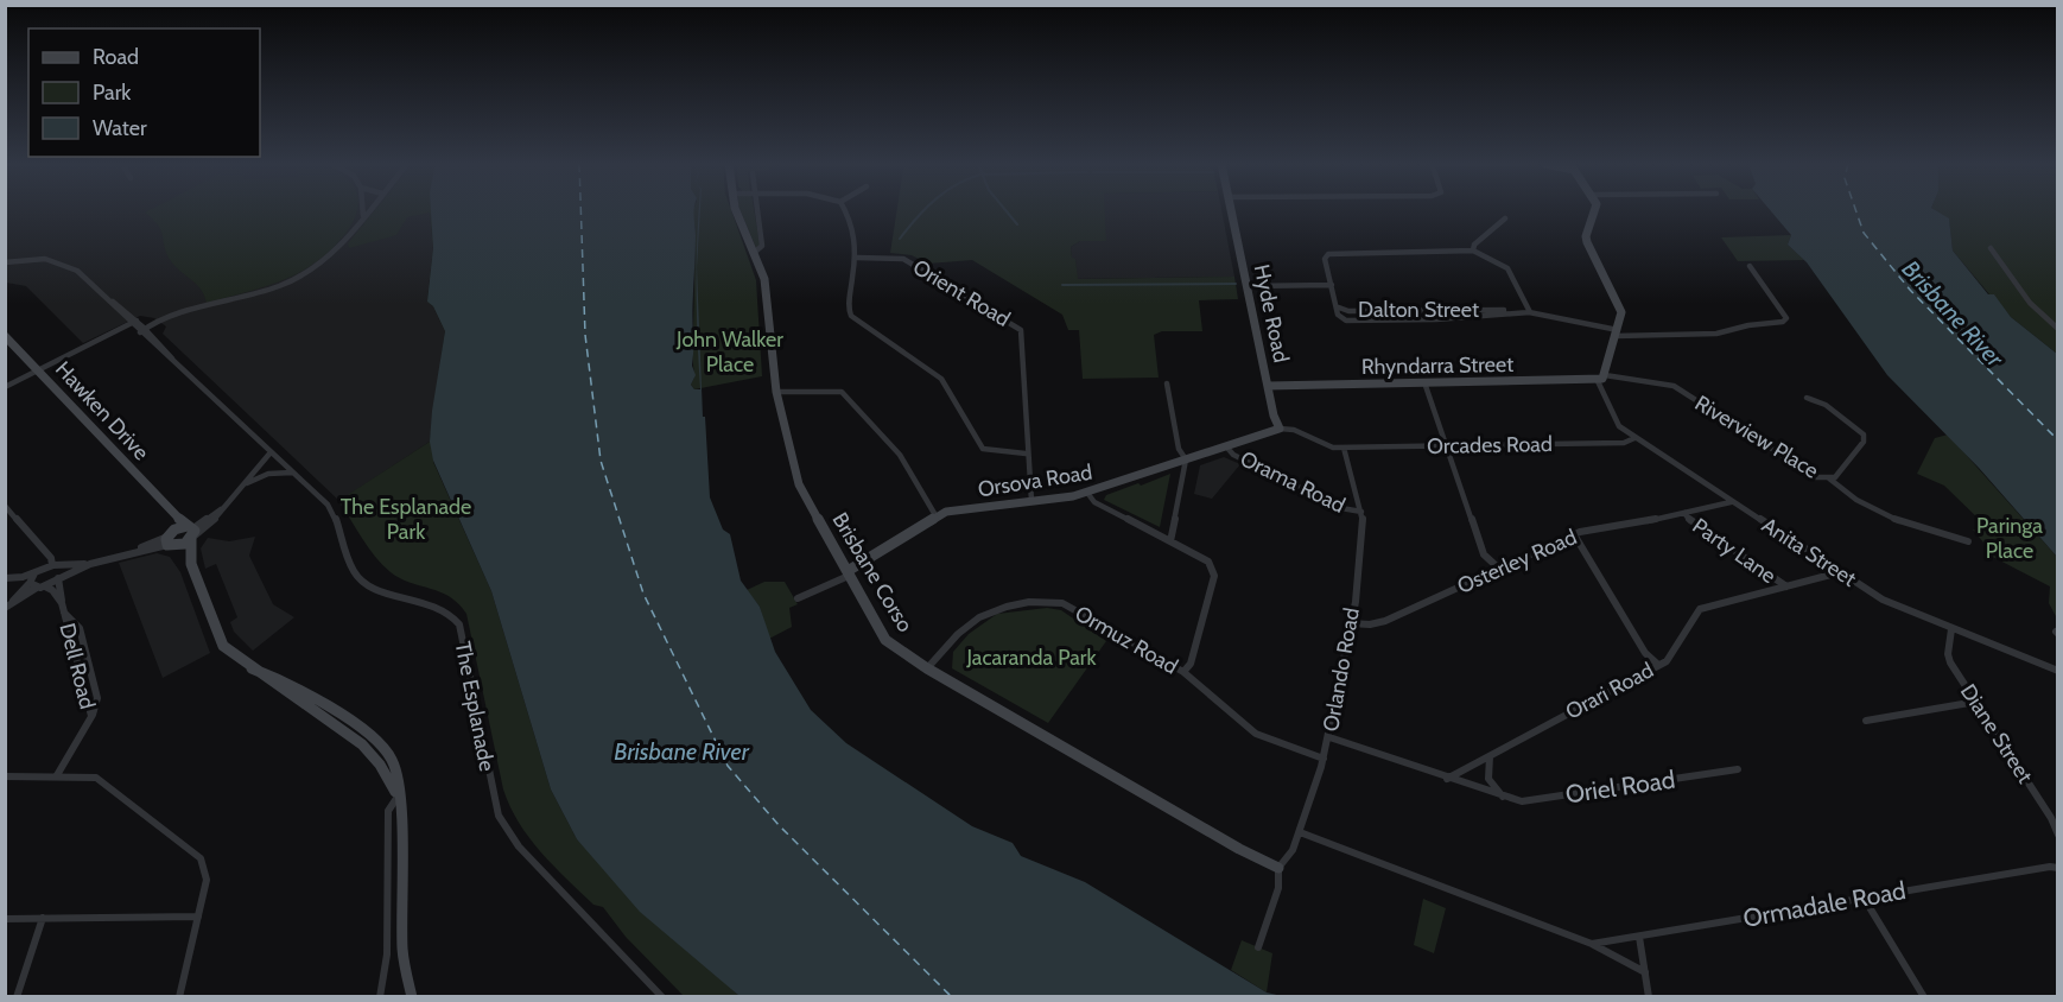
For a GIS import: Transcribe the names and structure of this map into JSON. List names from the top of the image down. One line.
{"streets":{"street":["Orient Road","Dalton Street","Hyde Road","Rhyndarra Street","Hawken Drive","Riverview Place","Orcades Road","Orsova Road","Orama Road","Party Lane","Anita Street","Osterley Road","Brisbane Corso","Ormuz Road","Dell Road","Orlando Road","Orari Road","The Esplanade","Diane Street","Oriel Road","Ormadale Road"]},"crossings":[["Orient Road","Orsova Road"],["Hyde Road","Rhyndarra Street"],["Hyde Road","Orsova Road"],["Rhyndarra Street","Riverview Place"],["Rhyndarra Street","Anita Street"],["Riverview Place","Anita Street"],["Orcades Road","Anita Street"],["Orcades Road","Orlando Road"],["Orsova Road","Orama Road"],["Orsova Road","Brisbane Corso"],["Orama Road","Orlando Road"],["Party Lane","Osterley Road"],["Party Lane","Orari Road"],["Anita Street","Osterley Road"],["Anita Street","Orari Road"],["Anita Street","Diane Street"],["Osterley Road","Orlando Road"],["Brisbane Corso","Ormuz Road"],["Brisbane Corso","Orlando Road"],["Ormuz Road","Orlando Road"],["Orlando Road","Oriel Road"],["Orlando Road","Ormadale Road"],["Orari Road","Oriel Road"]],"water":["Brisbane River"],"parks":["John Walker Place","The Esplanade Park","Paringa Place","Jacaranda Park"],"legend":["Road","Park","Water"]}
